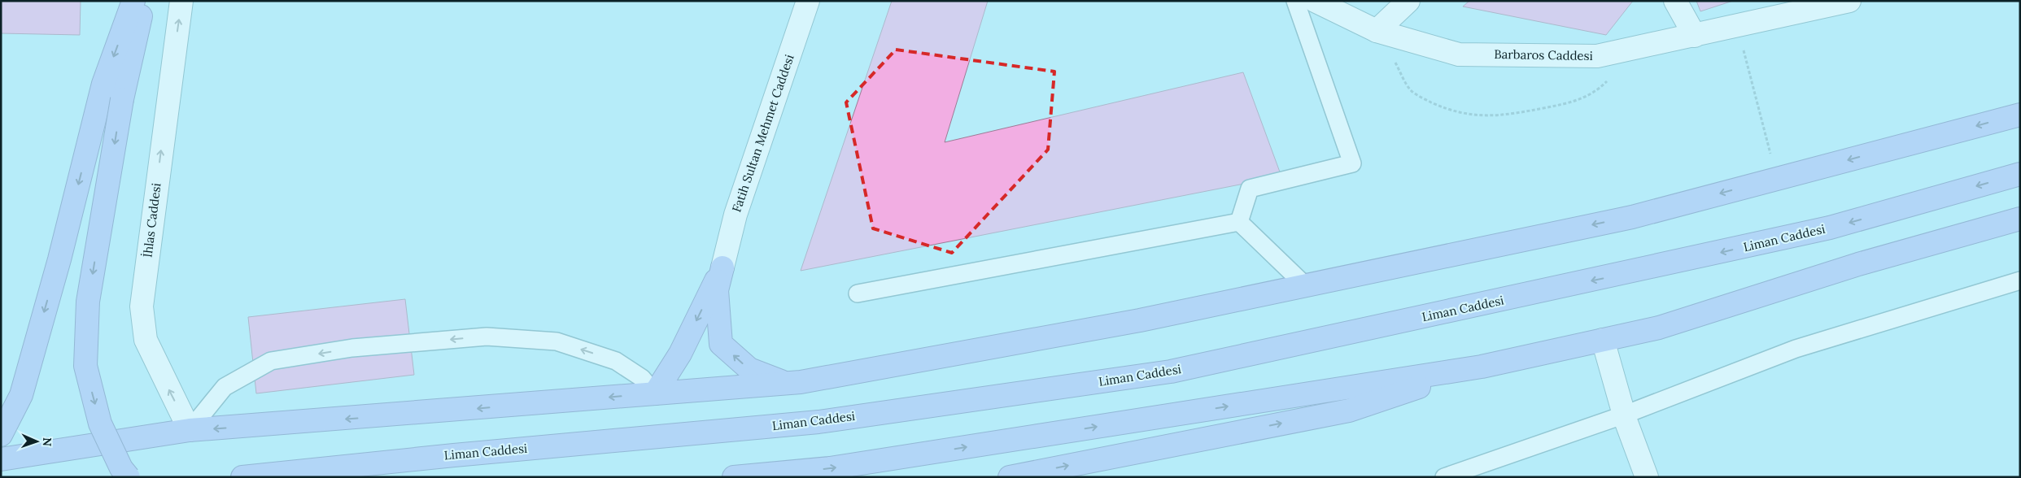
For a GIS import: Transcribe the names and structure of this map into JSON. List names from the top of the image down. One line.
{"streets":{"highway":["Liman Caddesi"],"street":["Barbaros Caddesi","Fatih Sultan Mehmet Caddesi","İhlas Caddesi"]},"one_way":["İhlas Caddesi"],"north":"right"}
